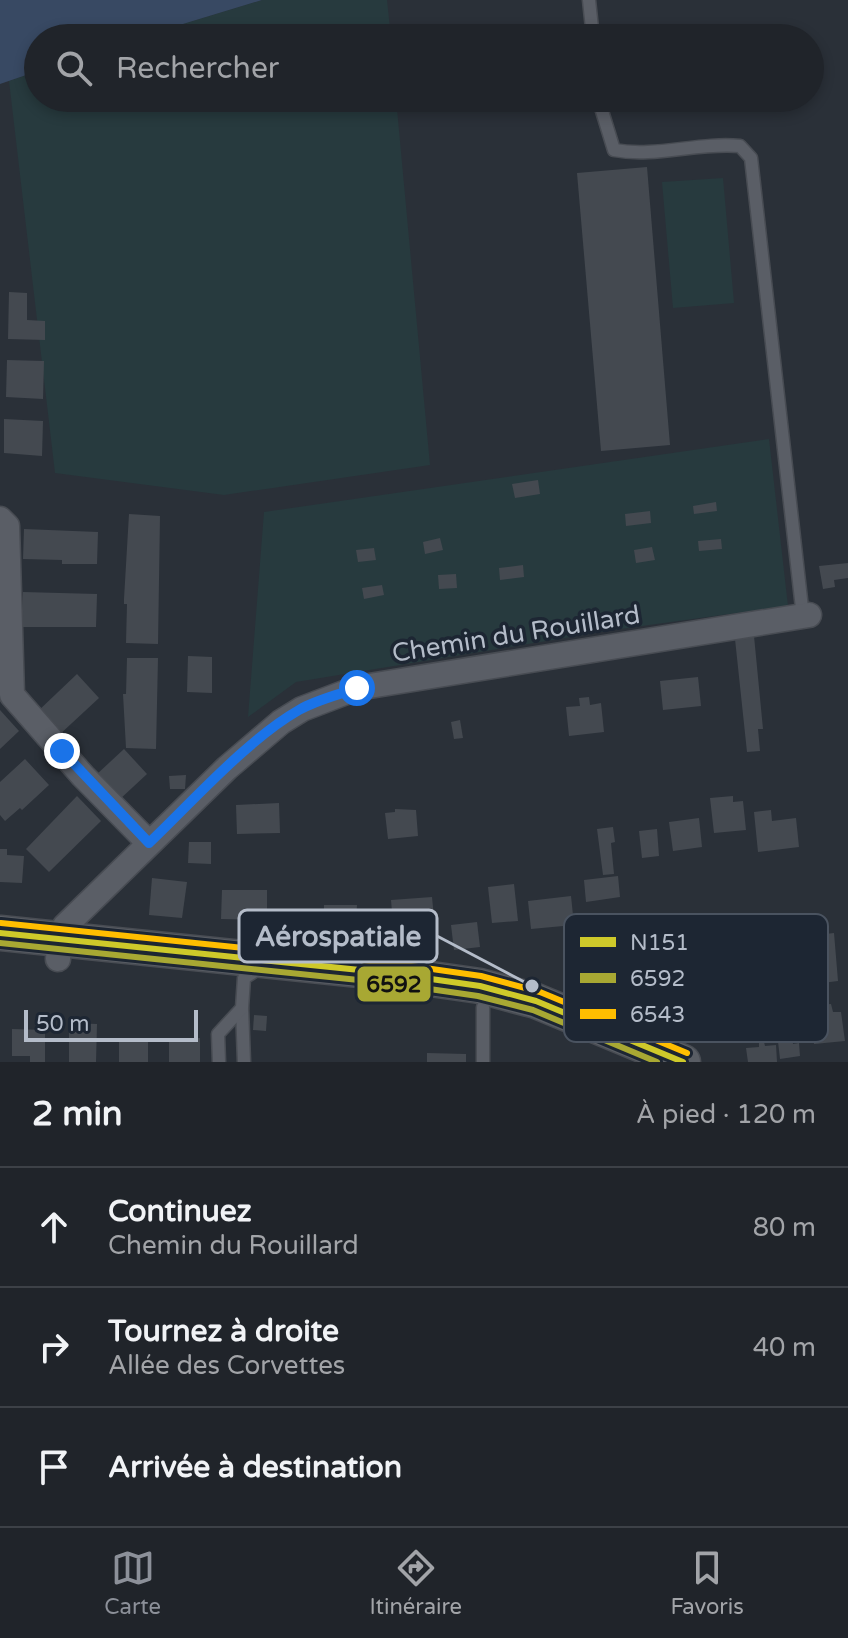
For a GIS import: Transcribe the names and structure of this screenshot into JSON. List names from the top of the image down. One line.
{"streets":{"street":["Chemin du Rouillard"]},"places":["Aérospatiale"],"lines":["transit line 6543","transit line N151","transit line 6592"],"legend":["N151","6592","6543"],"scale_bar":"50 m","page":{"search":"Rechercher","scale":"50 m","heading":["2 min","À pied · 120 m"],"list":[["Continuez","Chemin du Rouillard","80 m"],["Tournez à droite","Allée des Corvettes","40 m"],"Arrivée à destination"],"nav":["Carte","Itinéraire","Favoris"]}}
